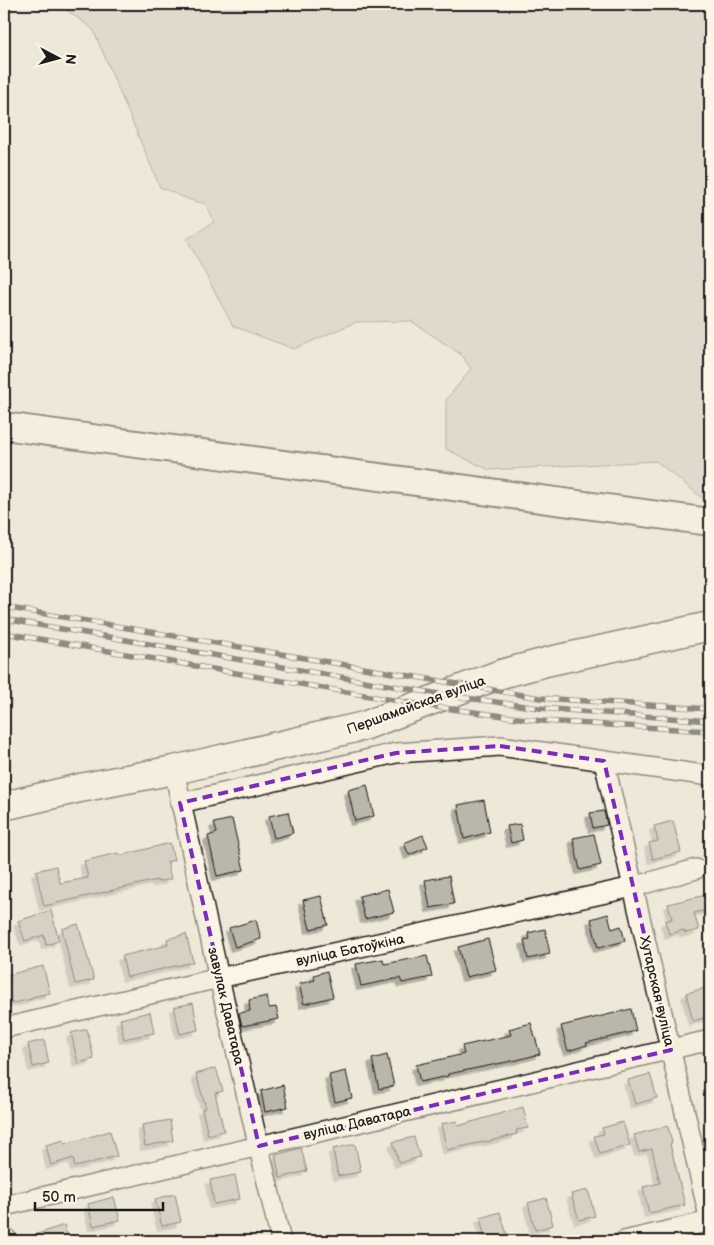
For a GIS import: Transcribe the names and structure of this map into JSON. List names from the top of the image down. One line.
{"streets":{"main road":["Першамайская вуліца"],"street":["вуліца Батоўкіна","Хутарская вуліца","завулак Даватара","вуліца Даватара"]},"crossings":[["Першамайская вуліца","завулак Даватара"],["вуліца Батоўкіна","Хутарская вуліца"],["вуліца Батоўкіна","завулак Даватара"],["Хутарская вуліца","вуліца Даватара"],["завулак Даватара","вуліца Даватара"]],"scale_bar":"50 m","north":"right"}
